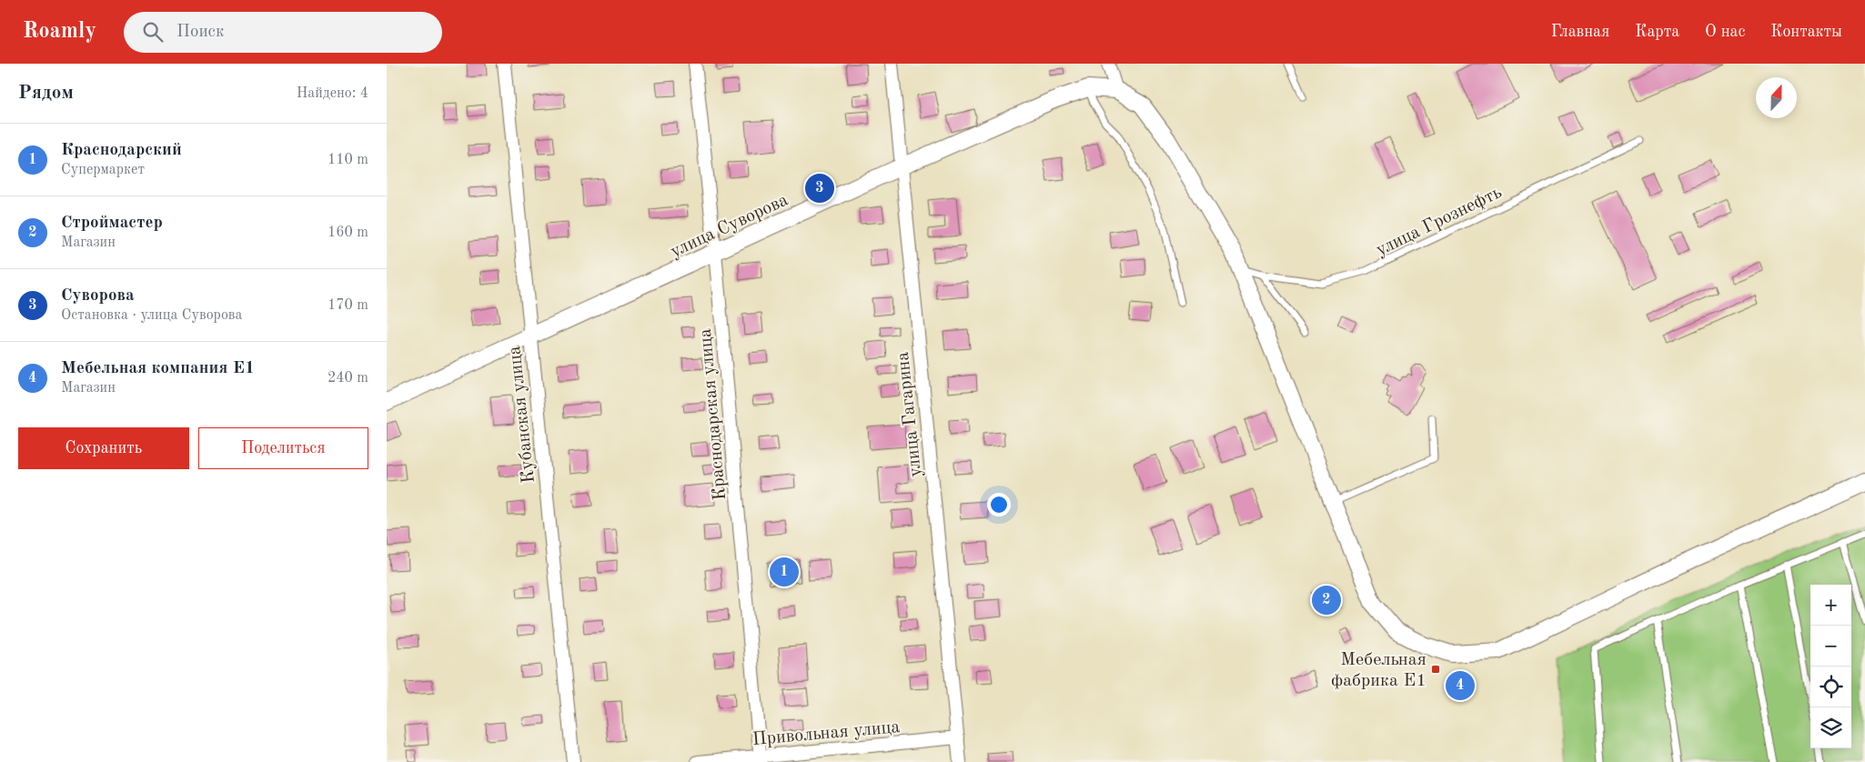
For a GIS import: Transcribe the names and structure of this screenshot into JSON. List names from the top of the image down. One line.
{"streets":{"street":["улица Суворова","Кубанская улица","Краснодарская улица","улица Гагарина","Привольная улица"],"lane":["улица Грознефть"]},"crossings":[["улица Суворова","Кубанская улица"],["улица Суворова","Краснодарская улица"],["улица Суворова","улица Гагарина"],["Краснодарская улица","Привольная улица"],["улица Гагарина","Привольная улица"]],"places":{"transit":["Мебельная фабрика Е1"]},"north":"top","page":{"header":"Roamly","search":"Поиск","nav":["Главная","Карта","О нас","Контакты"],"heading":["Рядом","Найдено: 4"],"list":[{"mark":"1","name":"Краснодарский","note":"Супермаркет","value":"110 m"},{"mark":"2","name":"Строймастер","note":"Магазин","value":"160 m"},{"mark":"3","name":"Суворова","note":"Остановка · улица Суворова","value":"170 m"},{"mark":"4","name":"Мебельная компания Е1","note":"Магазин","value":"240 m"}],"pins":["3","1","2","4"],"buttons":["Сохранить","Поделиться"],"map_buttons":["+","−"]}}
